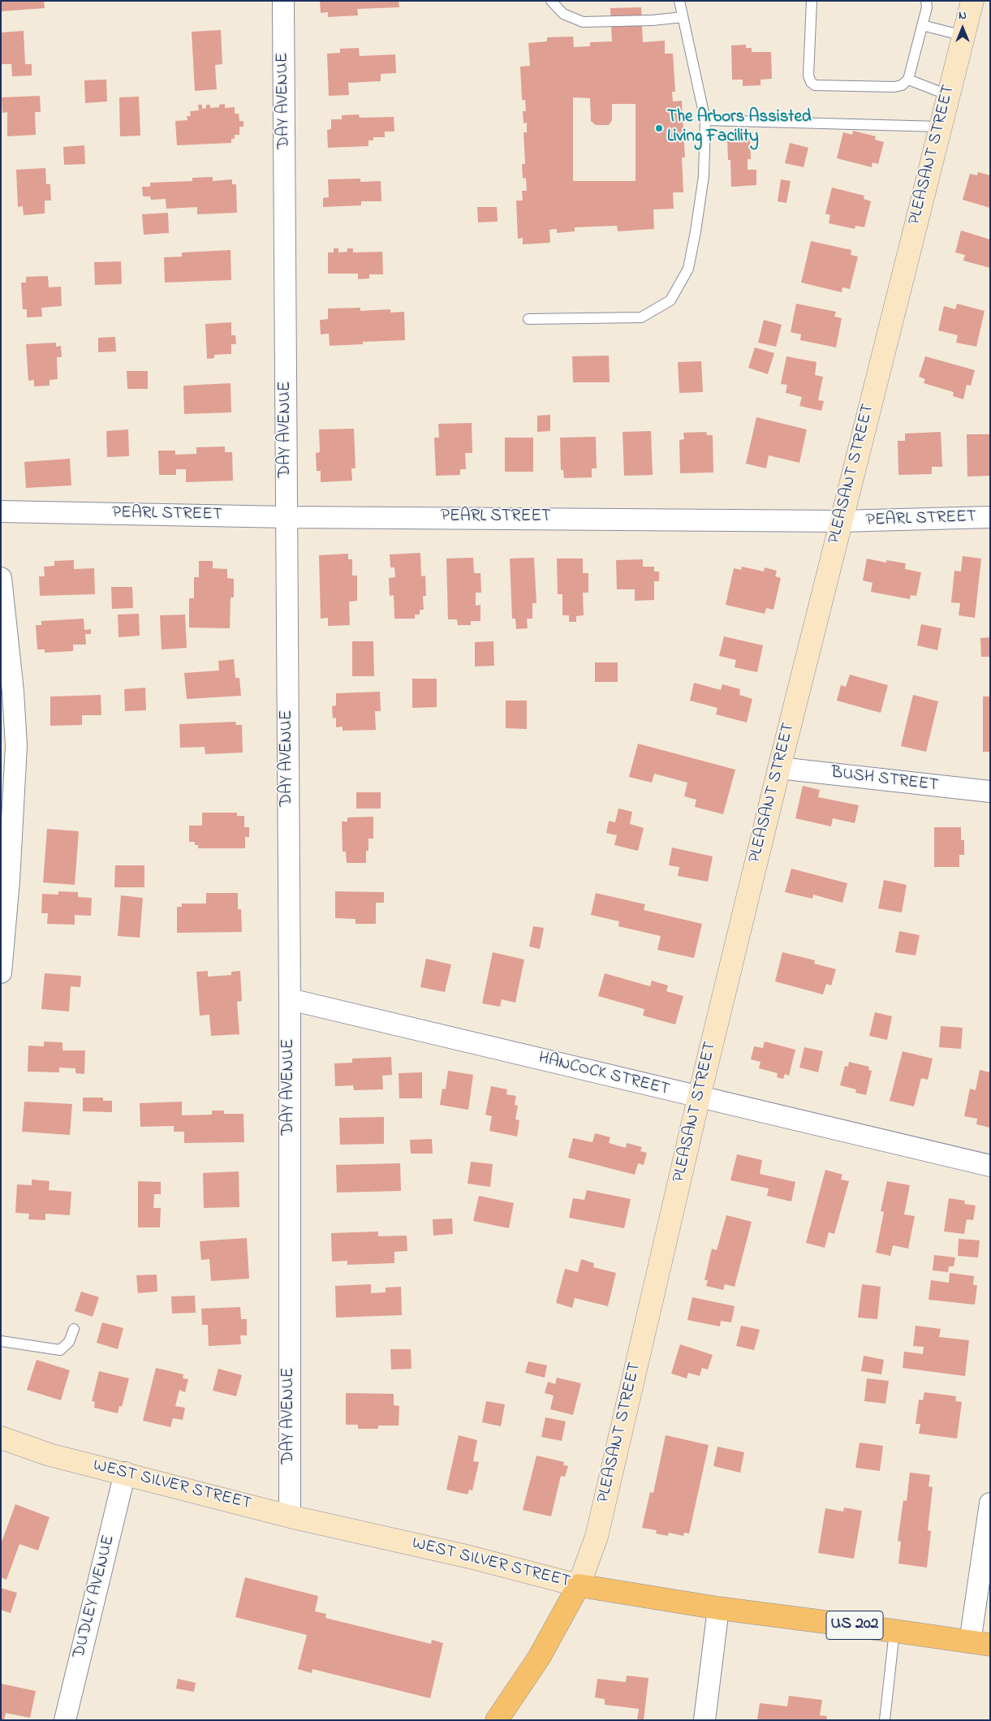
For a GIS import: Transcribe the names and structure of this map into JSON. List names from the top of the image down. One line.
{"streets":{"highway":["WEST SILVER STREET","US 202"],"street":["DAY AVENUE","PLEASANT STREET","PEARL STREET","BUSH STREET","HANCOCK STREET","DUDLEY AVENUE"]},"crossings":[["DAY AVENUE","PEARL STREET"],["DAY AVENUE","HANCOCK STREET"],["DAY AVENUE","WEST SILVER STREET"],["PLEASANT STREET","PEARL STREET"],["PLEASANT STREET","BUSH STREET"],["PLEASANT STREET","HANCOCK STREET"],["PLEASANT STREET","WEST SILVER STREET"],["WEST SILVER STREET","DUDLEY AVENUE"]],"places":["The Arbors Assisted Living Facility"],"north":"top"}
